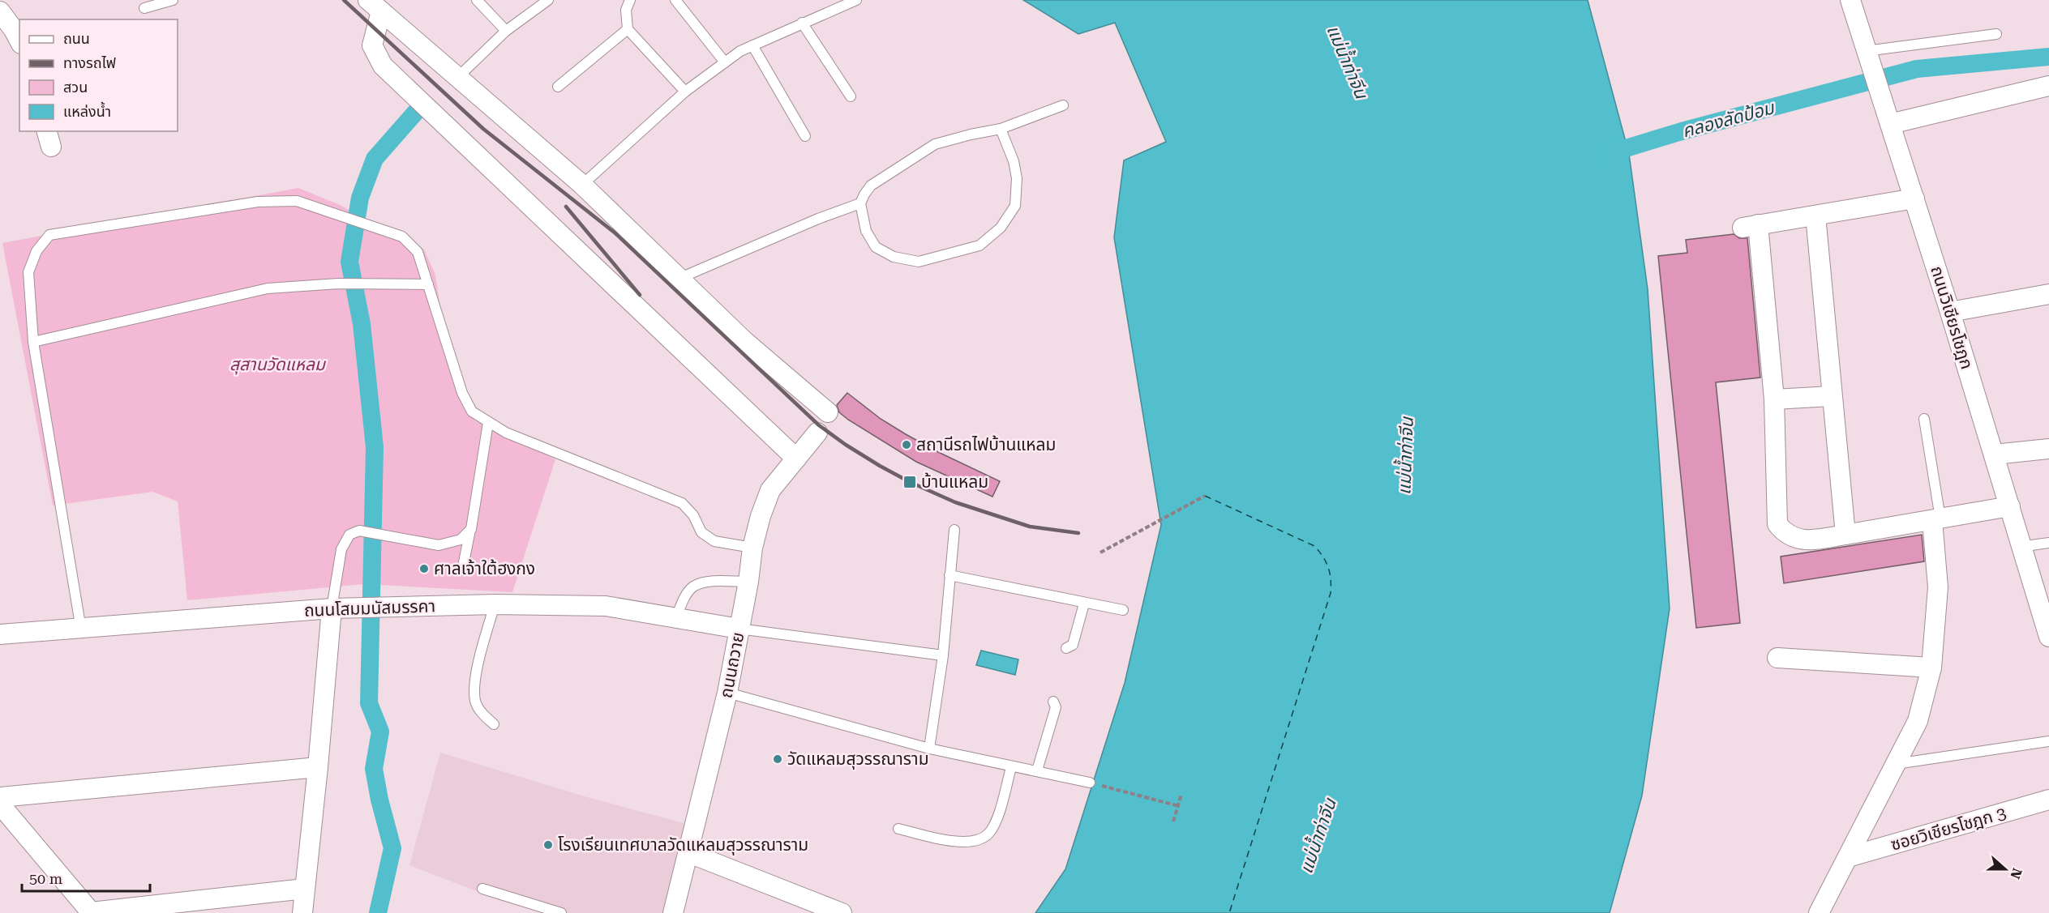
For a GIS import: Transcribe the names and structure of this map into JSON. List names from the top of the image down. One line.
{"streets":{"street":["ถนนวิเชียรโชฎก","ถนนโสมมนัสมรรคา","ถนนถวาย","ซอยวิเชียรโชฎก 3"]},"crossings":[["ถนนโสมมนัสมรรคา","ถนนถวาย"]],"water":["แม่น้ำท่าจีน","คลองลัดป้อม"],"parks":["สุสานวัดแหลม"],"places":{"other":["สถานีรถไฟบ้านแหลม","ศาลเจ้าใต้ฮงกง","วัดแหลมสุวรรณาราม","โรงเรียนเทศบาลวัดแหลมสุวรรณาราม"],"transit":["บ้านแหลม"]},"legend":["ถนน","ทางรถไฟ","สวน","แหล่งน้ำ"],"scale_bar":"50 m","north":"right"}
